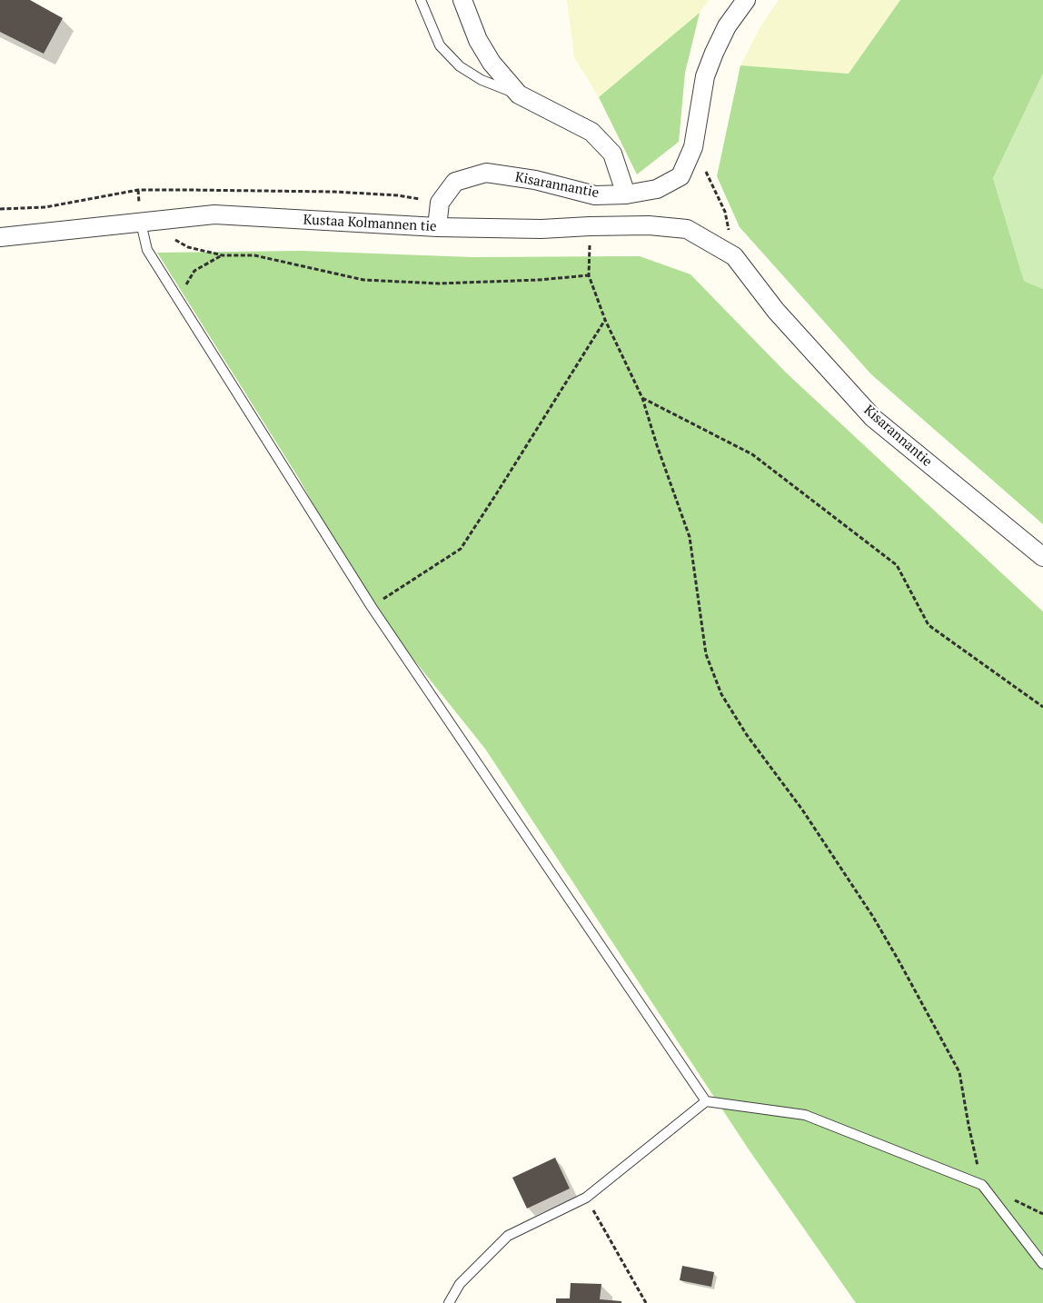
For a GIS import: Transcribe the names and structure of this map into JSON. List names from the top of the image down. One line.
{"streets":{"street":["Kisarannantie","Kustaa Kolmannen tie"]},"crossings":[["Kisarannantie","Kustaa Kolmannen tie"]]}
